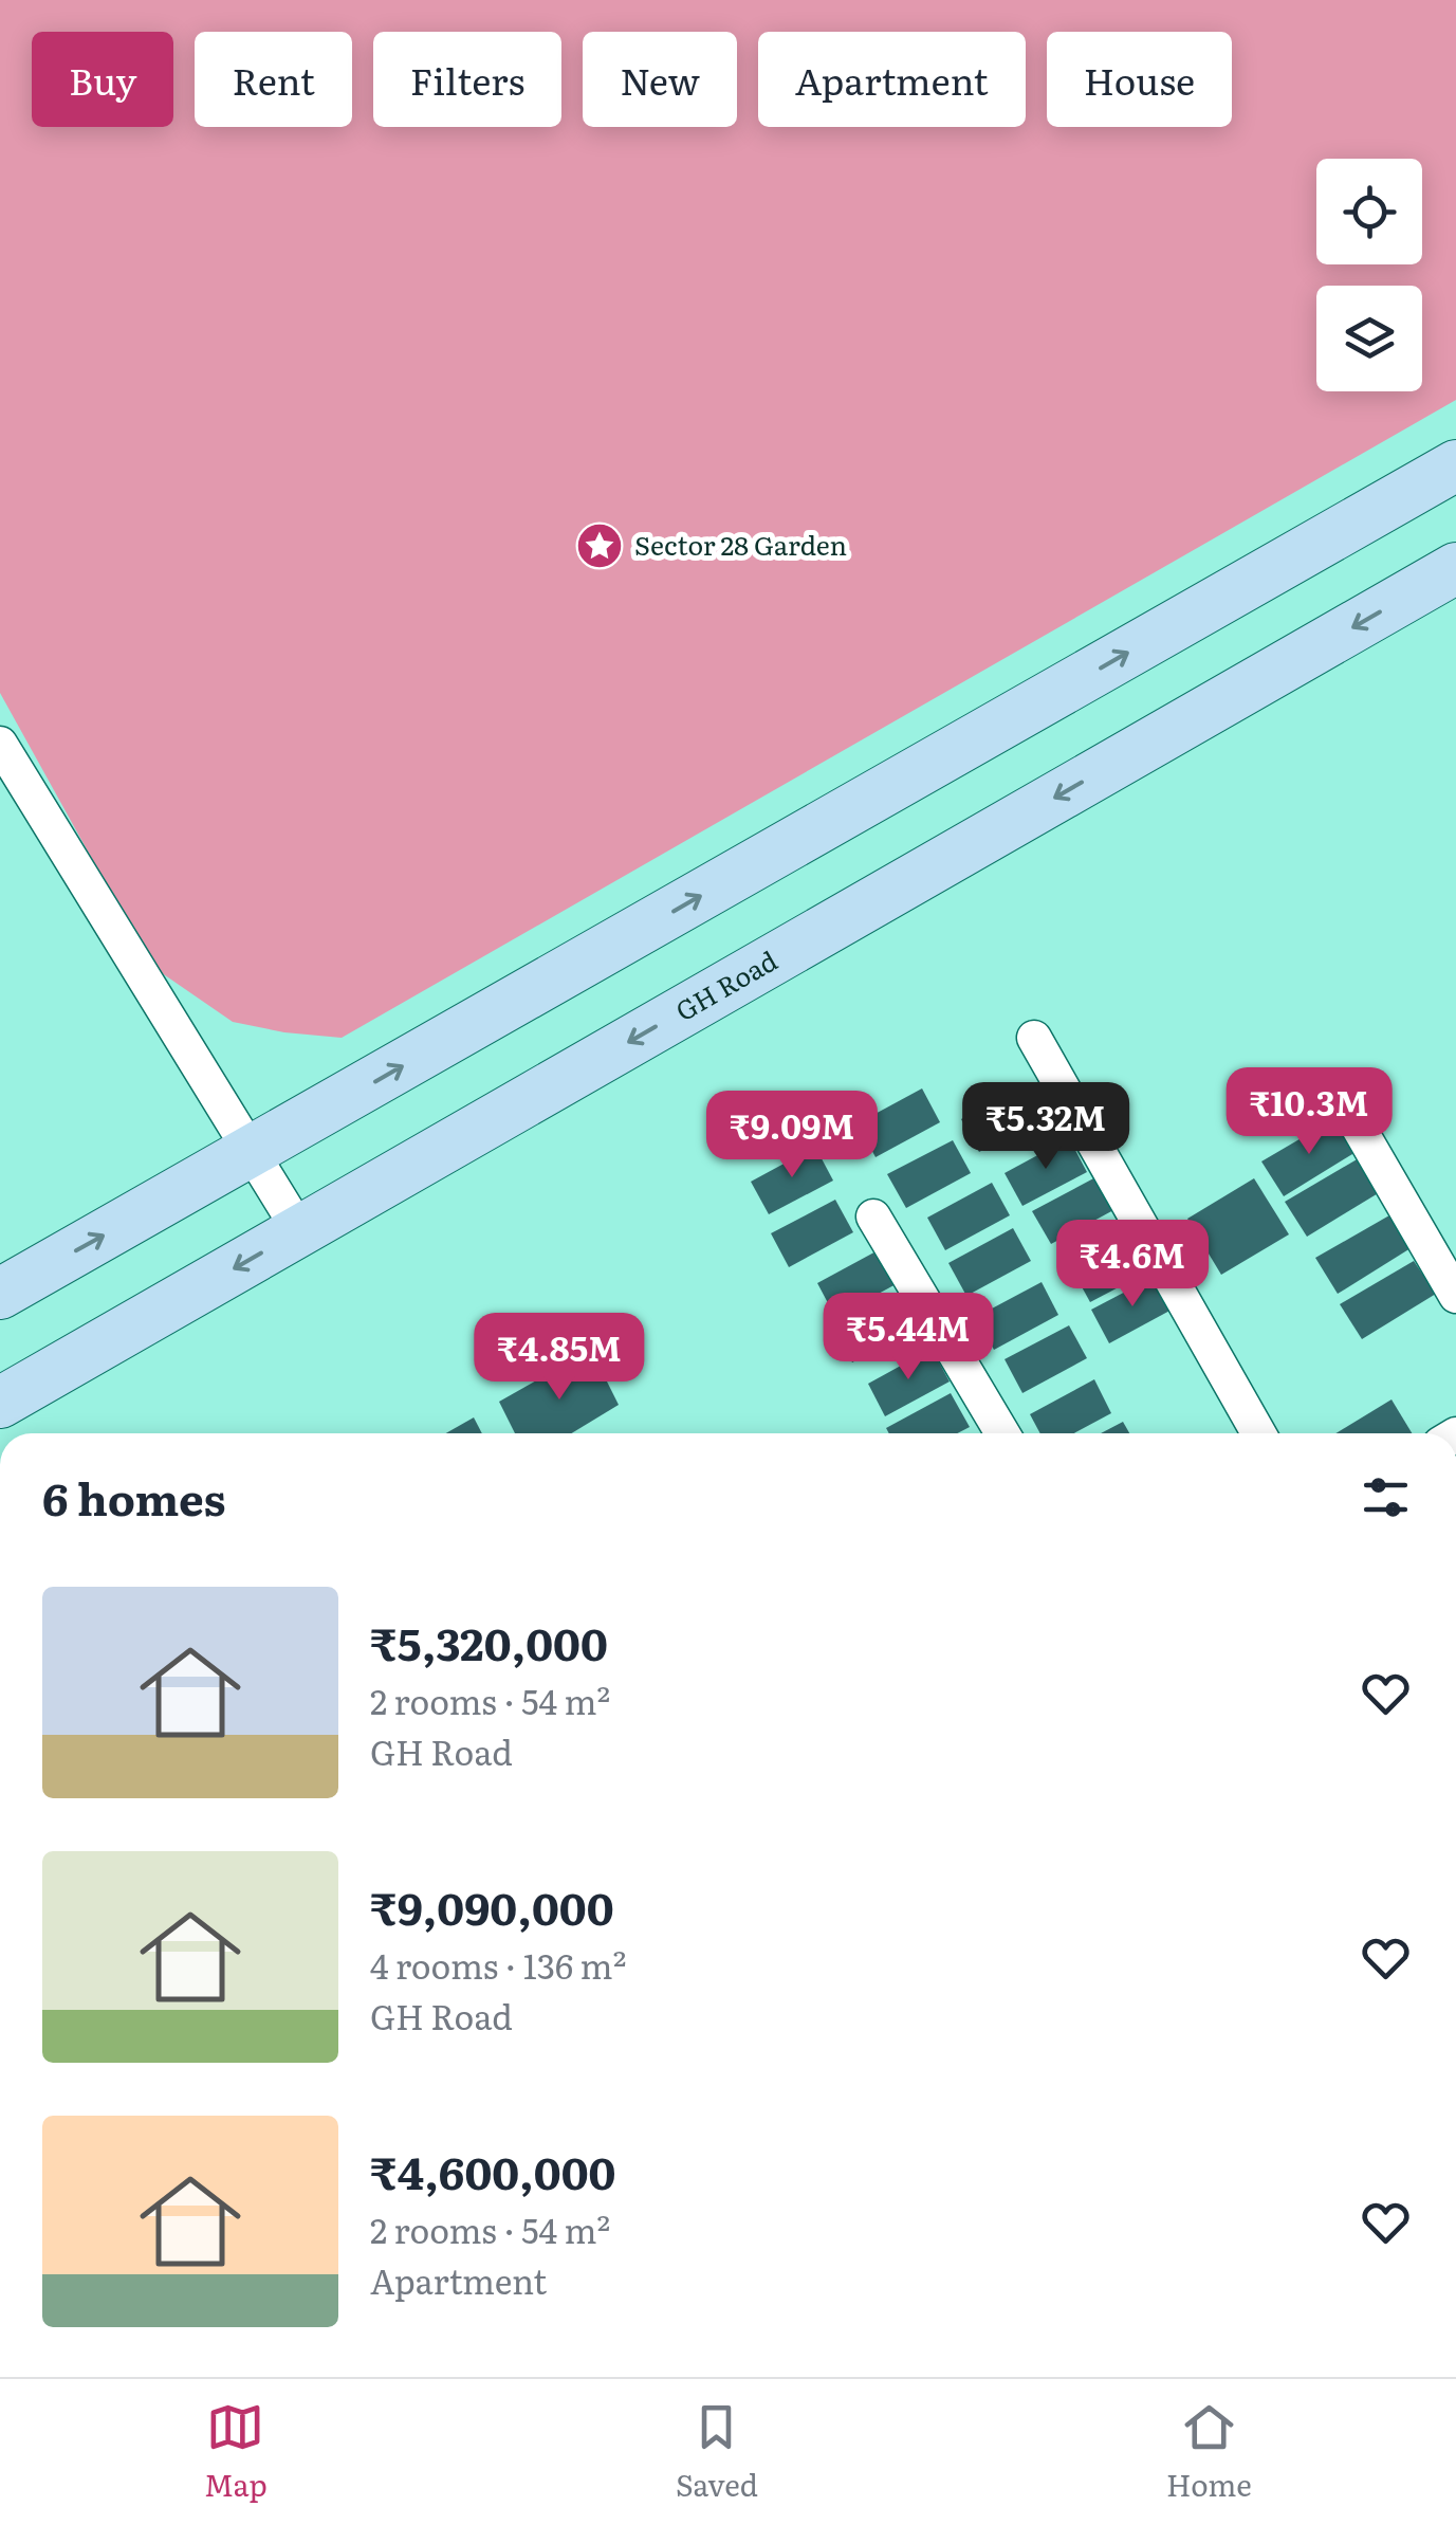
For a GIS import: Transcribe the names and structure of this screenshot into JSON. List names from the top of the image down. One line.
{"streets":{"main road":["GH Road"]},"places":{"place":["Sector 28 Garden"]},"page":{"chip":["Buy","Rent","Filters","New","Apartment","House"],"price":["₹10.3M","₹5.32M","₹9.09M","₹4.6M","₹5.44M","₹4.85M"],"heading":"6 homes","list":[{"name":"₹5,320,000","note":"2 rooms · 54 m² · GH Road"},{"name":"₹9,090,000","note":"4 rooms · 136 m² · GH Road"},{"name":"₹4,600,000","note":"2 rooms · 54 m² · Apartment"}],"tabs":["Map","Saved","Home"]}}
